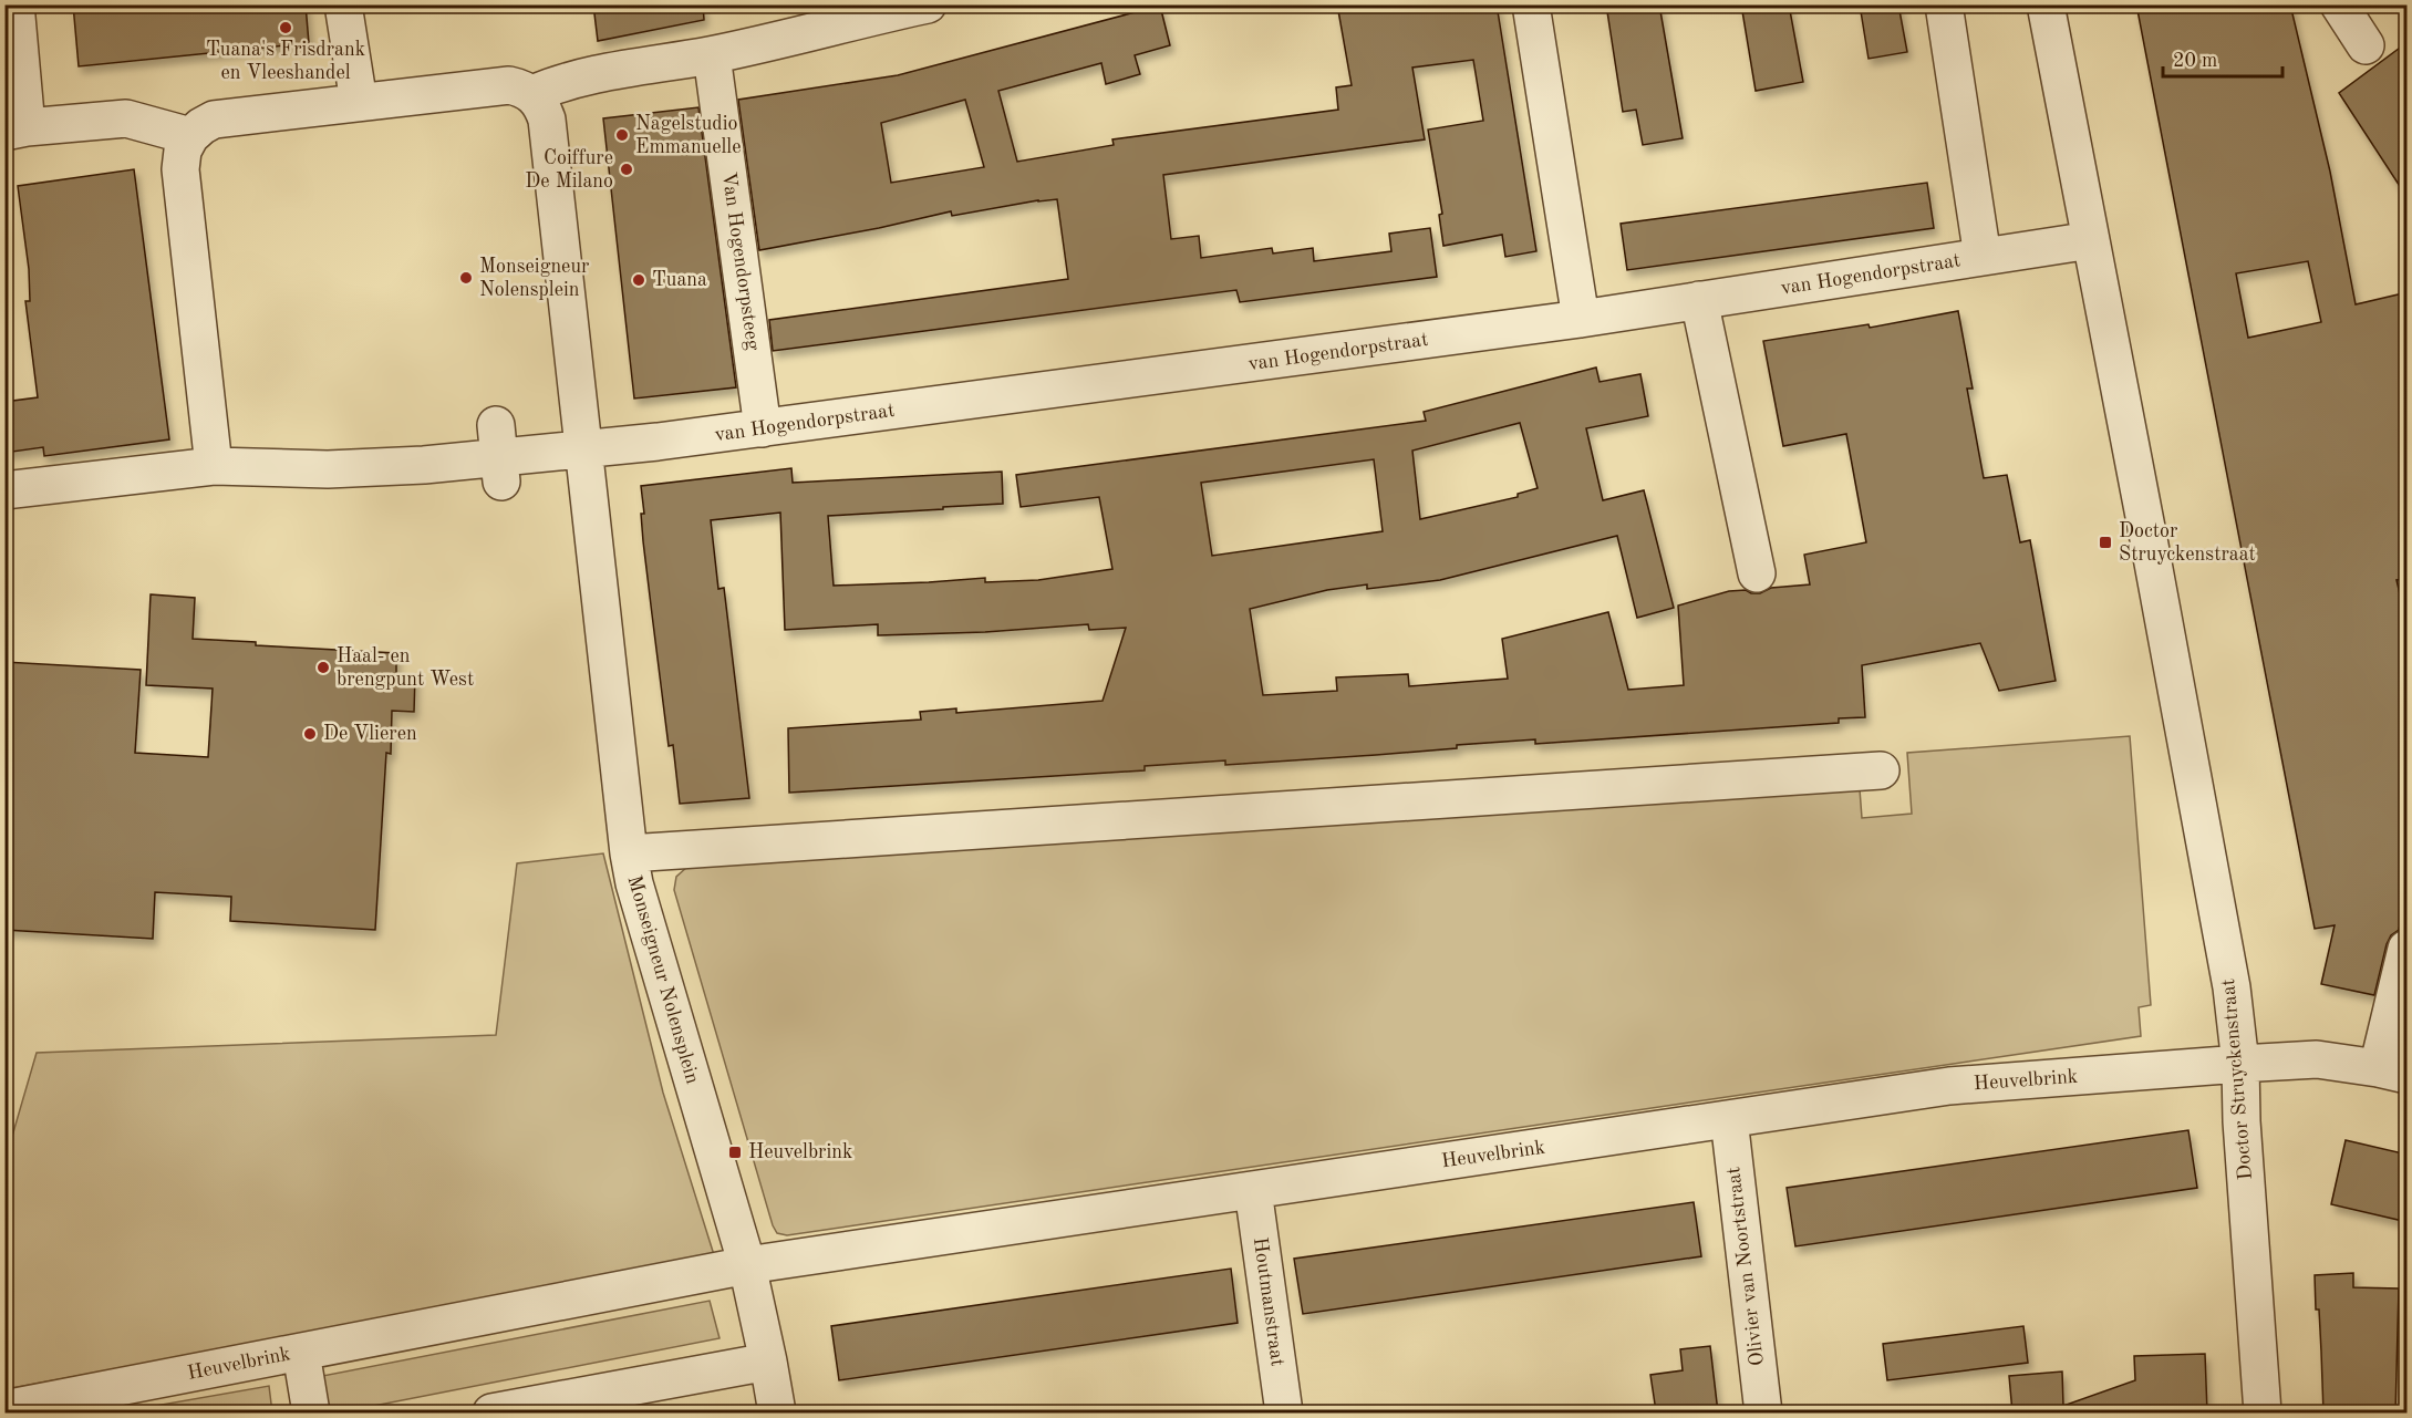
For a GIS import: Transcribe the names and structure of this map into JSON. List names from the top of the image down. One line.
{"streets":{"street":["Van Hogendorpsteeg","van Hogendorpstraat","Monseigneur Nolensplein","Doctor Struyckenstraat","Heuvelbrink","Olivier van Noortstraat","Houtmanstraat"]},"crossings":[["Van Hogendorpsteeg","van Hogendorpstraat"],["van Hogendorpstraat","Monseigneur Nolensplein"],["van Hogendorpstraat","Doctor Struyckenstraat"],["Monseigneur Nolensplein","Heuvelbrink"],["Doctor Struyckenstraat","Heuvelbrink"],["Heuvelbrink","Olivier van Noortstraat"],["Heuvelbrink","Houtmanstraat"]],"places":{"other":["Tuana's Frisdrank en Vleeshandel","Nagelstudio Emmanuelle","Coiffure De Milano","Monseigneur Nolensplein","Tuana","Haal- en brengpunt West","De Vlieren"],"transit":["Doctor Struyckenstraat","Heuvelbrink"]},"scale_bar":"20 m"}
